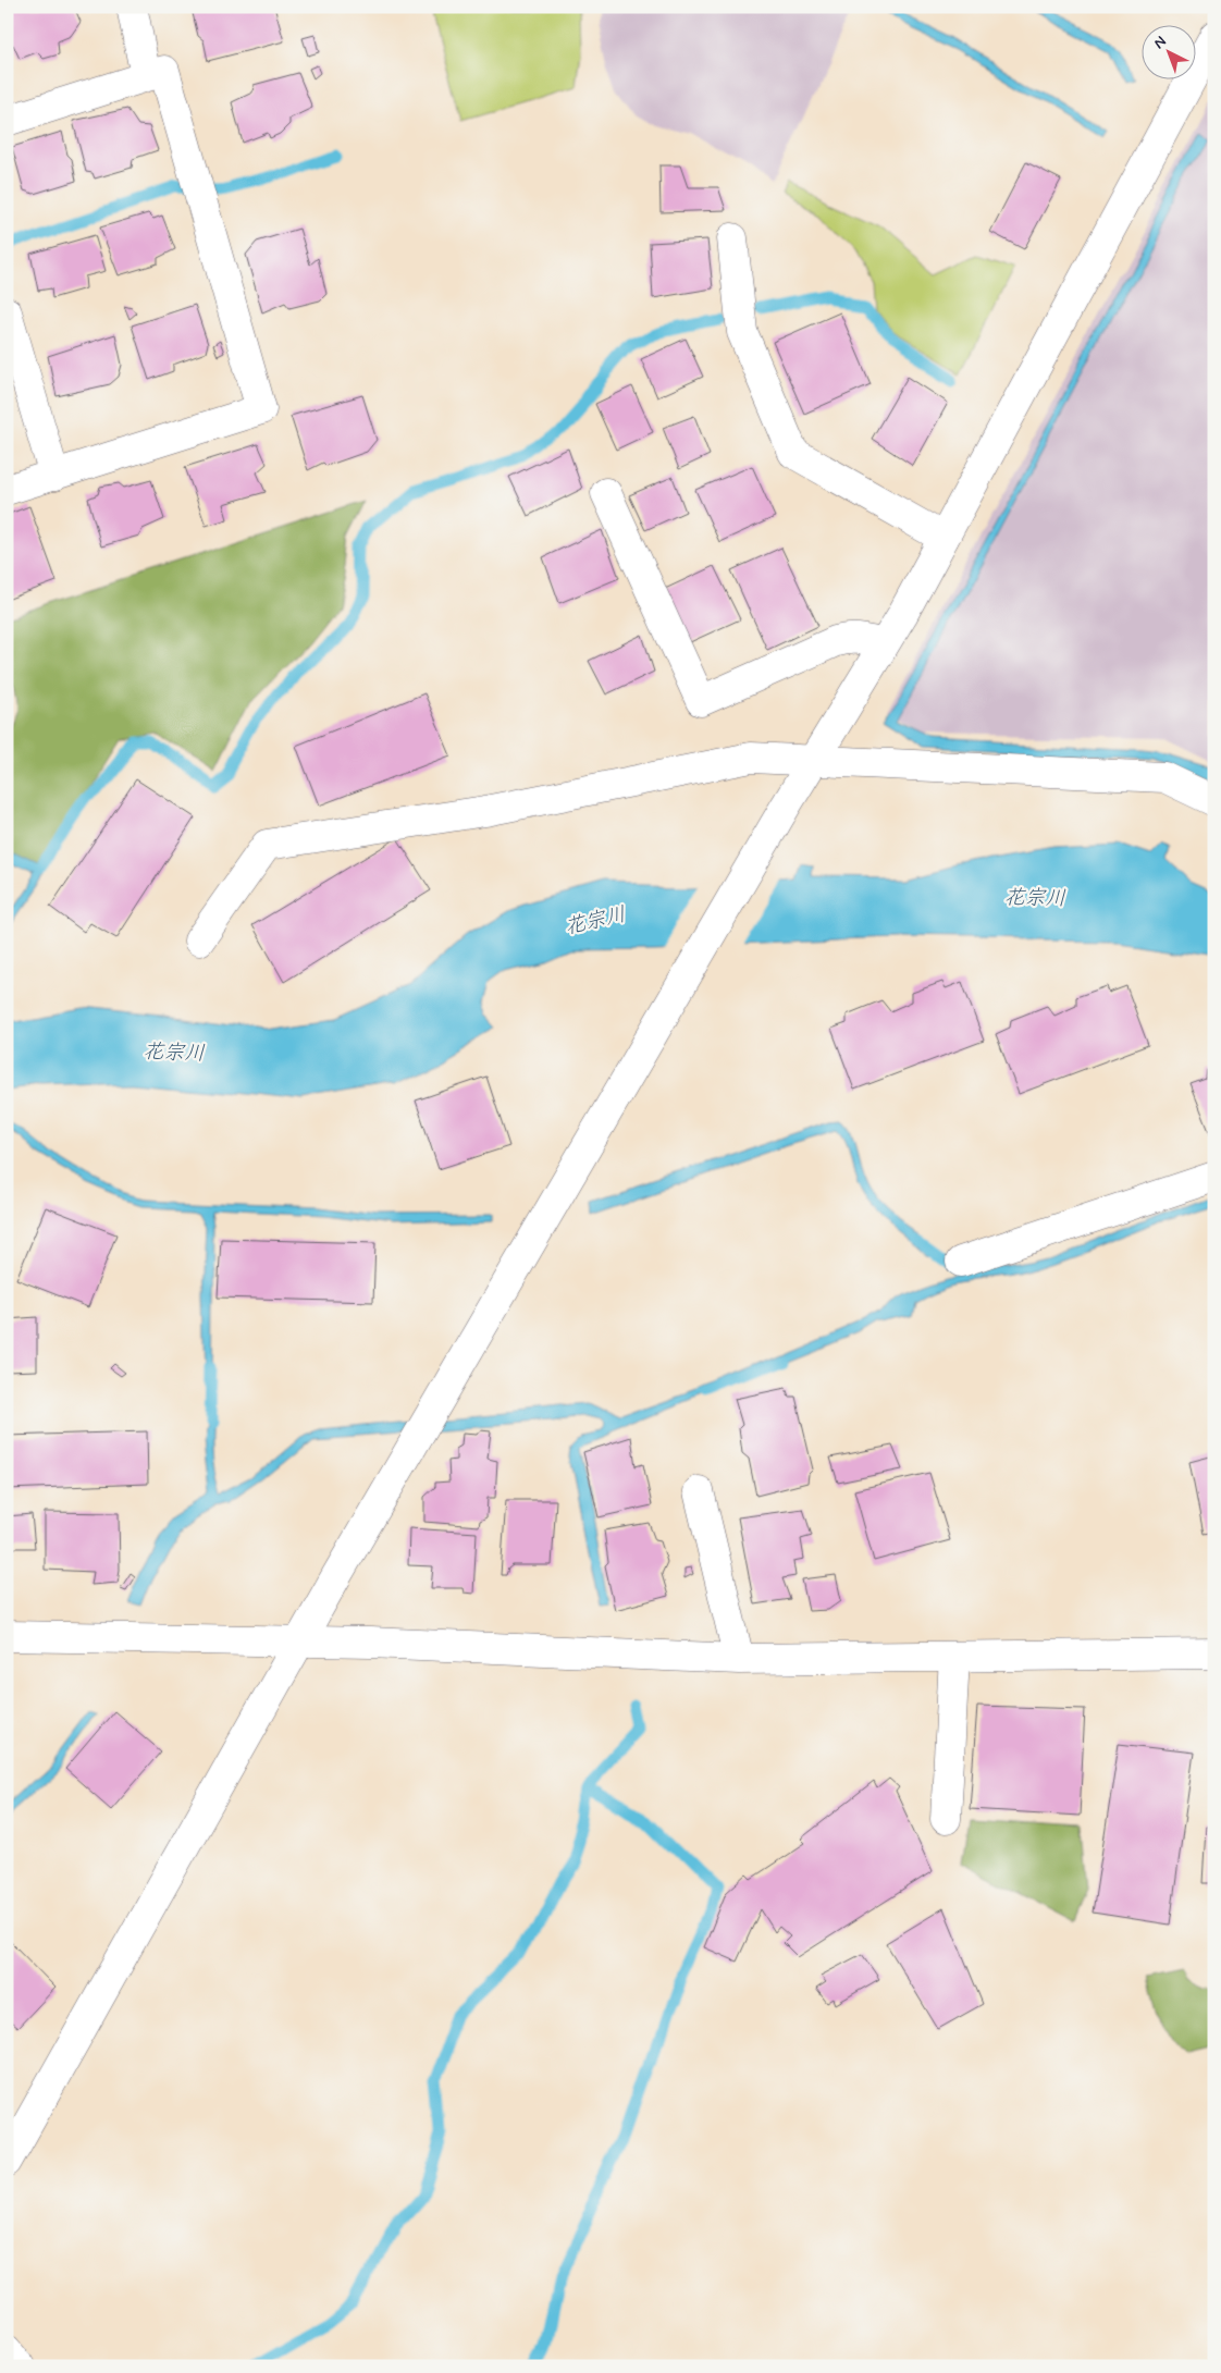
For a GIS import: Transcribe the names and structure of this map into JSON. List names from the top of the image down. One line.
{"water":["花宗川"],"north":"top left"}
